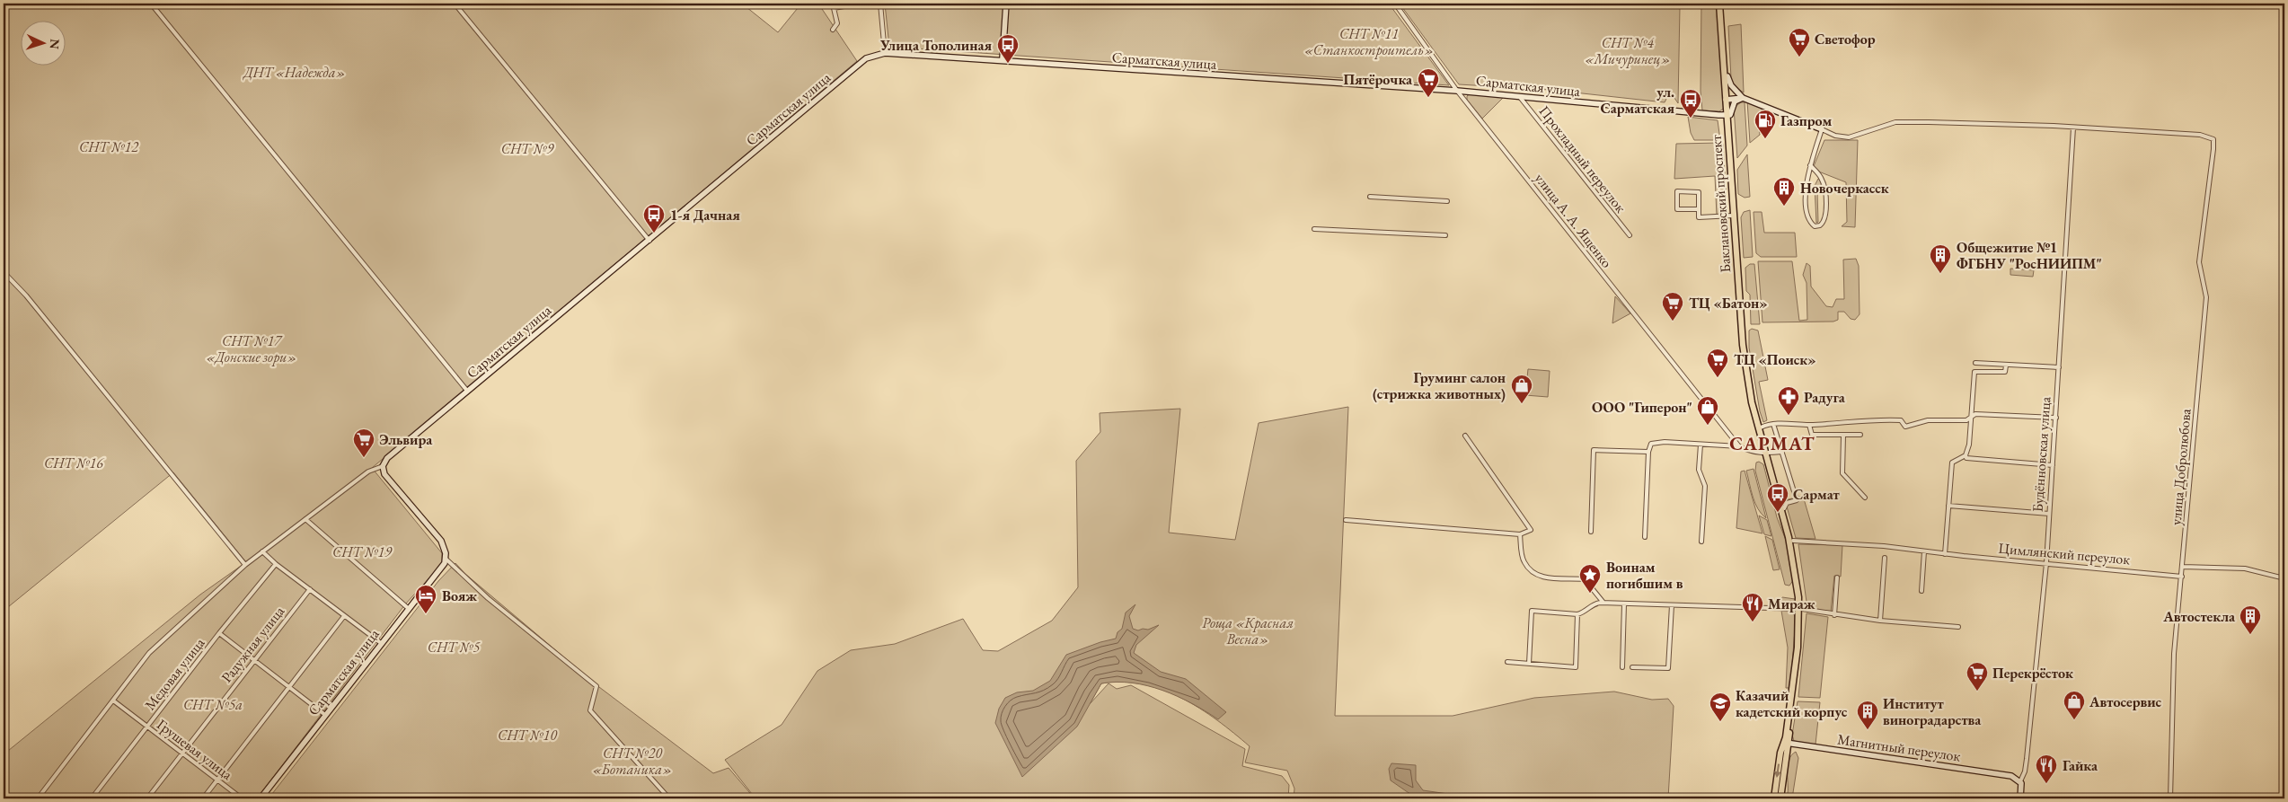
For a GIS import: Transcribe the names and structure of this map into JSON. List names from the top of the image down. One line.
{"streets":{"main road":["Сарматская улица","Баклановский проспект","Будённовская улица","Магнитный переулок"],"street":["Прохладный переулок","улица А. А. Ященко","улица Добролюбова","Цимлянский переулок","Радужная улица","Медовая улица","Грушевая улица"]},"crossings":[["Сарматская улица","Прохладный переулок"],["Сарматская улица","Баклановский проспект"],["Сарматская улица","улица А. А. Ященко"],["Баклановский проспект","Цимлянский переулок"],["Баклановский проспект","Магнитный переулок"],["Будённовская улица","улица Добролюбова"],["Будённовская улица","Цимлянский переулок"],["Будённовская улица","Магнитный переулок"],["улица Добролюбова","Цимлянский переулок"],["Радужная улица","Грушевая улица"],["Медовая улица","Грушевая улица"]],"districts":["САРМАТ"],"parks":["СНТ №11 «Станкостроитель»","СНТ №4 «Мичуринец»","ДНТ «Надежда»","СНТ №12","СНТ №9","СНТ №17 «Донские зори»","СНТ №16","СНТ №19","Роща «Красная Весна»","СНТ №5","СНТ №5а","СНТ №10","СНТ №20 «Ботаника»"],"places":{"supermarket":["Светофор","Пятёрочка","ТЦ «Батон»","ТЦ «Поиск»","Эльвира","Перекрёсток"],"bus stop":["Улица Тополиная","ул. Сарматская","1-я Дачная","Сармат"],"fuel station":["Газпром"],"building":["Новочеркасск","Общежитие №1 ФГБНУ \"РосНИИПМ\"","Автостекла","Институт виноградарства"],"shop":["Груминг салон (стрижка животных)","ООО \"Гиперон\"","Автосервис"],"pharmacy":["Радуга"],"place":["Воинам погибшим в"],"hotel":["Вояж"],"restaurant":["Мираж","Гайка"],"school or university":["Казачий кадетский корпус"]},"north":"right"}
